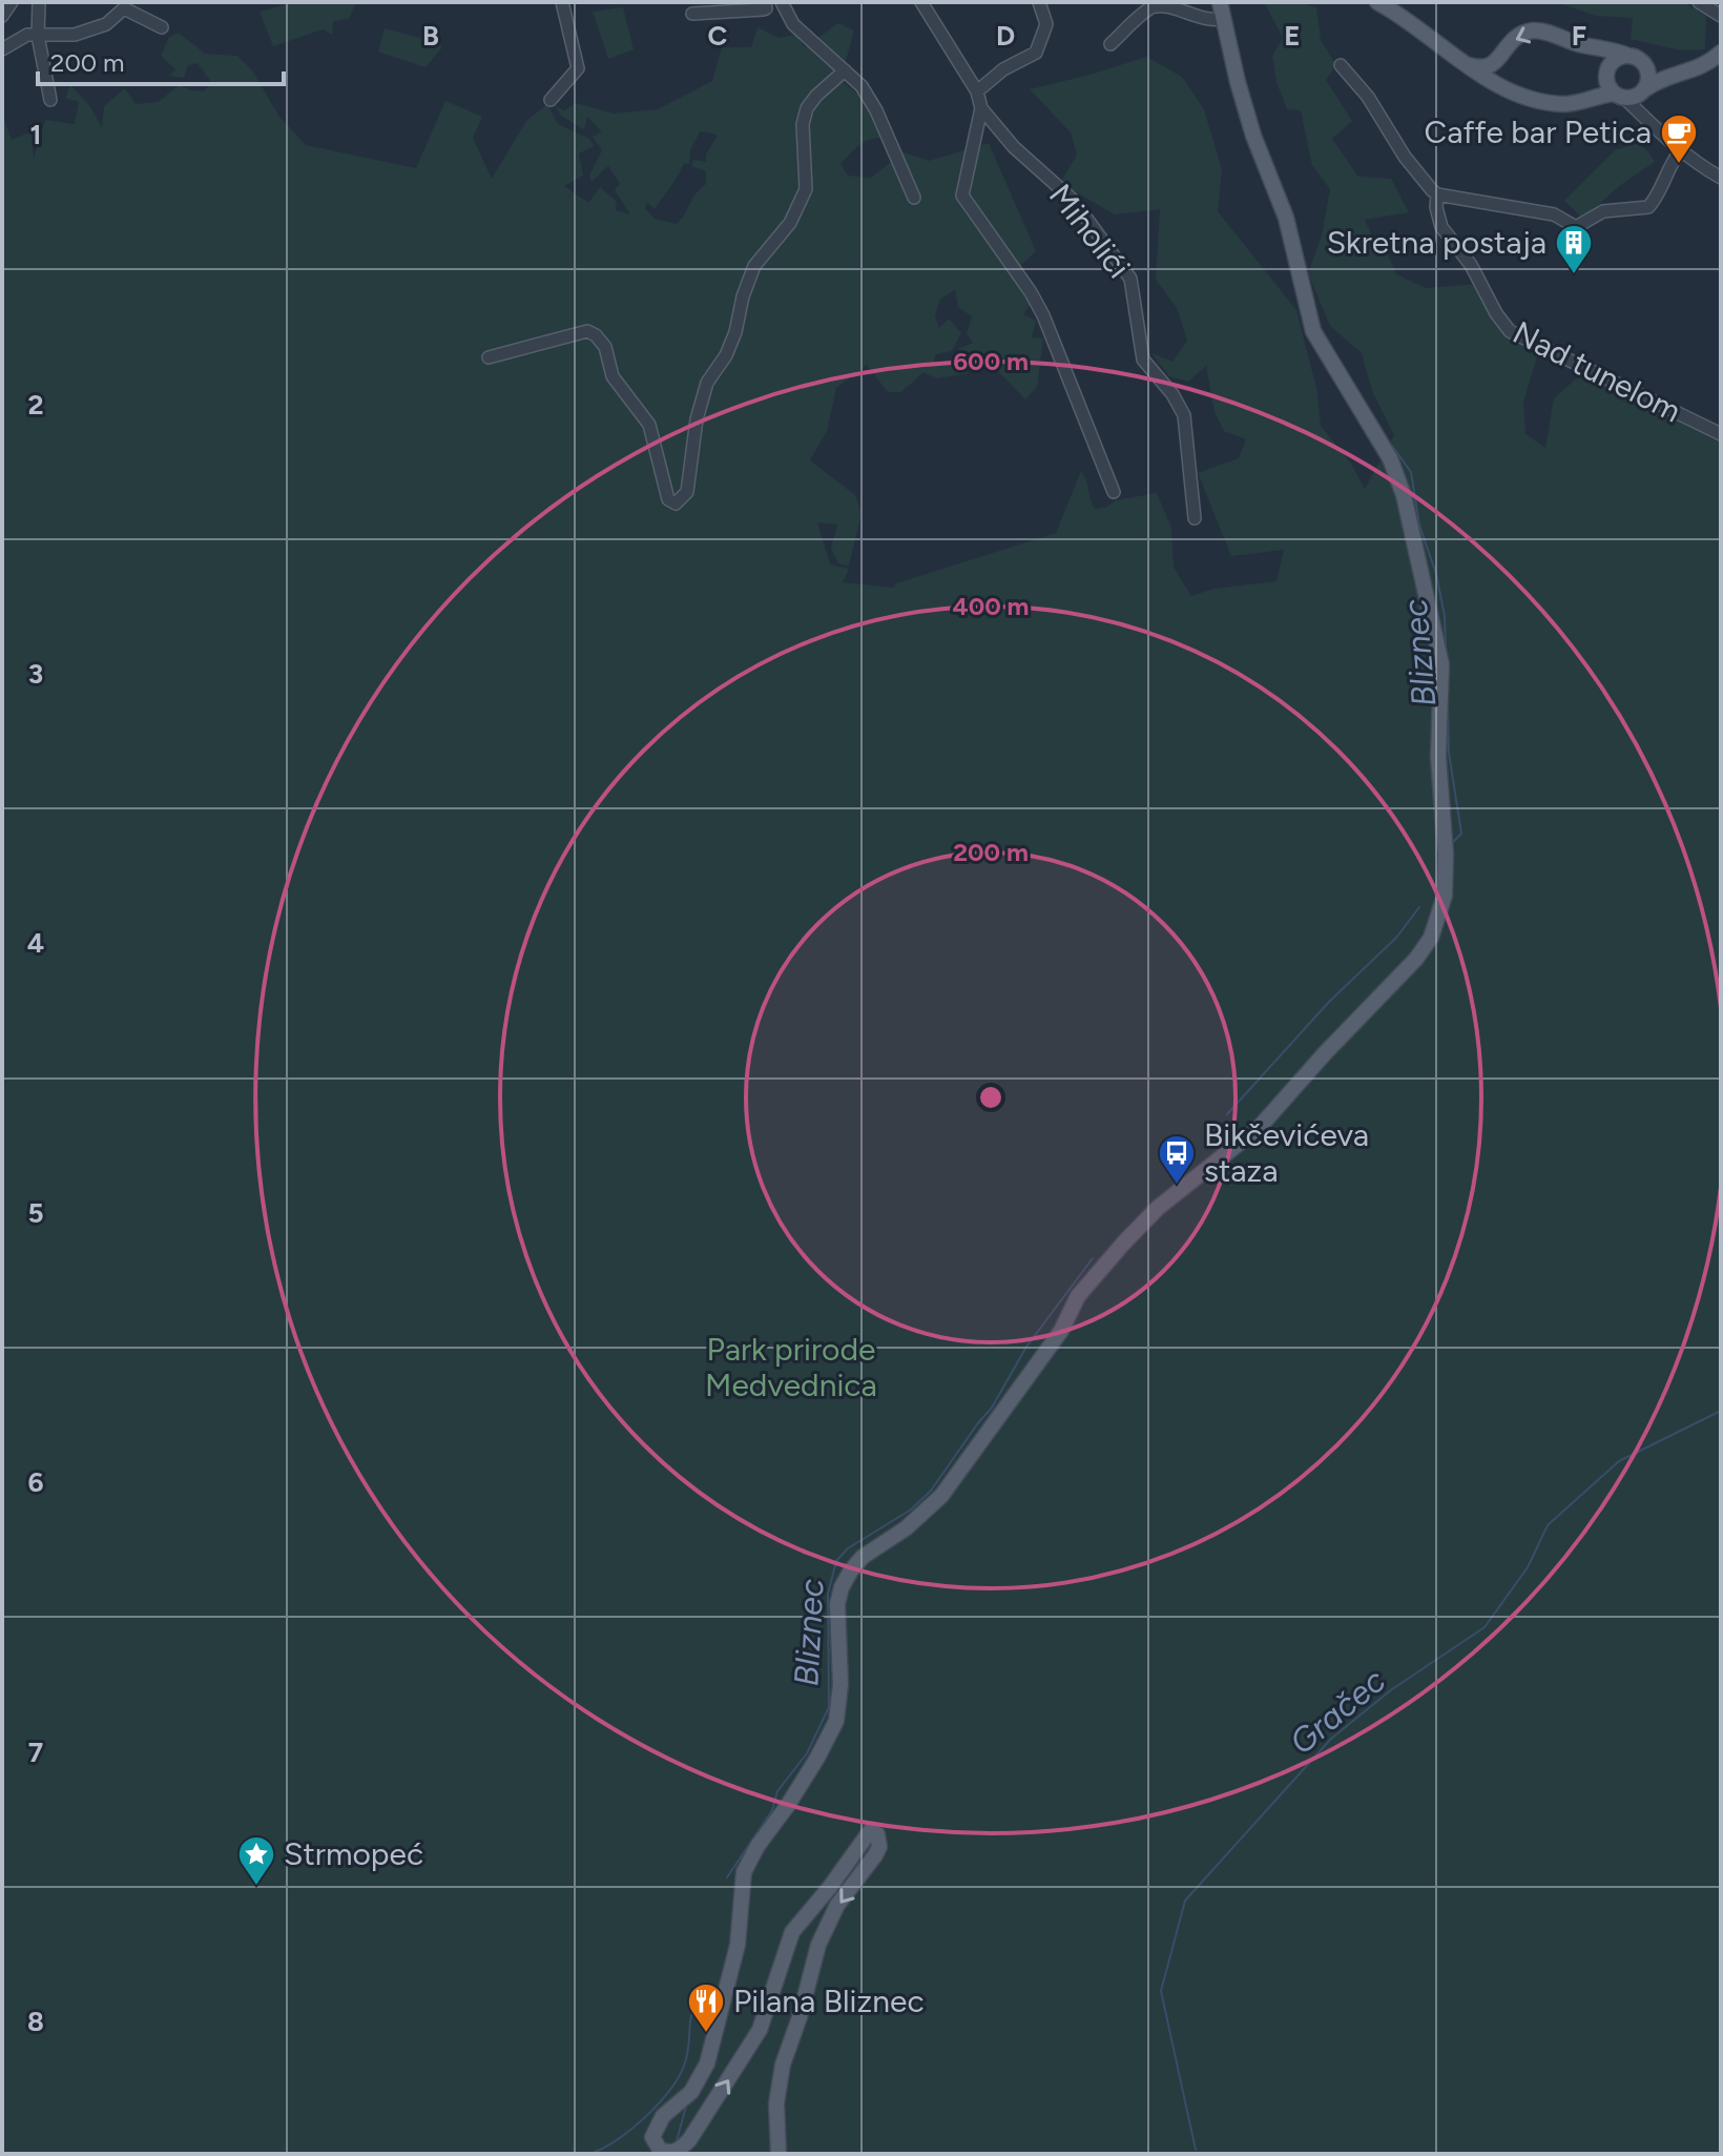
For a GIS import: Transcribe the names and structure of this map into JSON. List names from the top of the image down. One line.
{"streets":{"street":["Miholići","Nad tunelom"]},"water":["Bliznec","Gračec"],"parks":["Park prirode Medvednica"],"places":{"cafe":["Caffe bar Petica"],"building":["Skretna postaja"],"bus stop":["Bikčevićeva staza"],"place":["Strmopeć"],"restaurant":["Pilana Bliznec"]},"scale_bar":"200 m","grid":{"columns":["B","C","D","E","F"],"rows":["1","2","3","4","5","6","7","8"]},"rings":["600 m","400 m","200 m"]}
